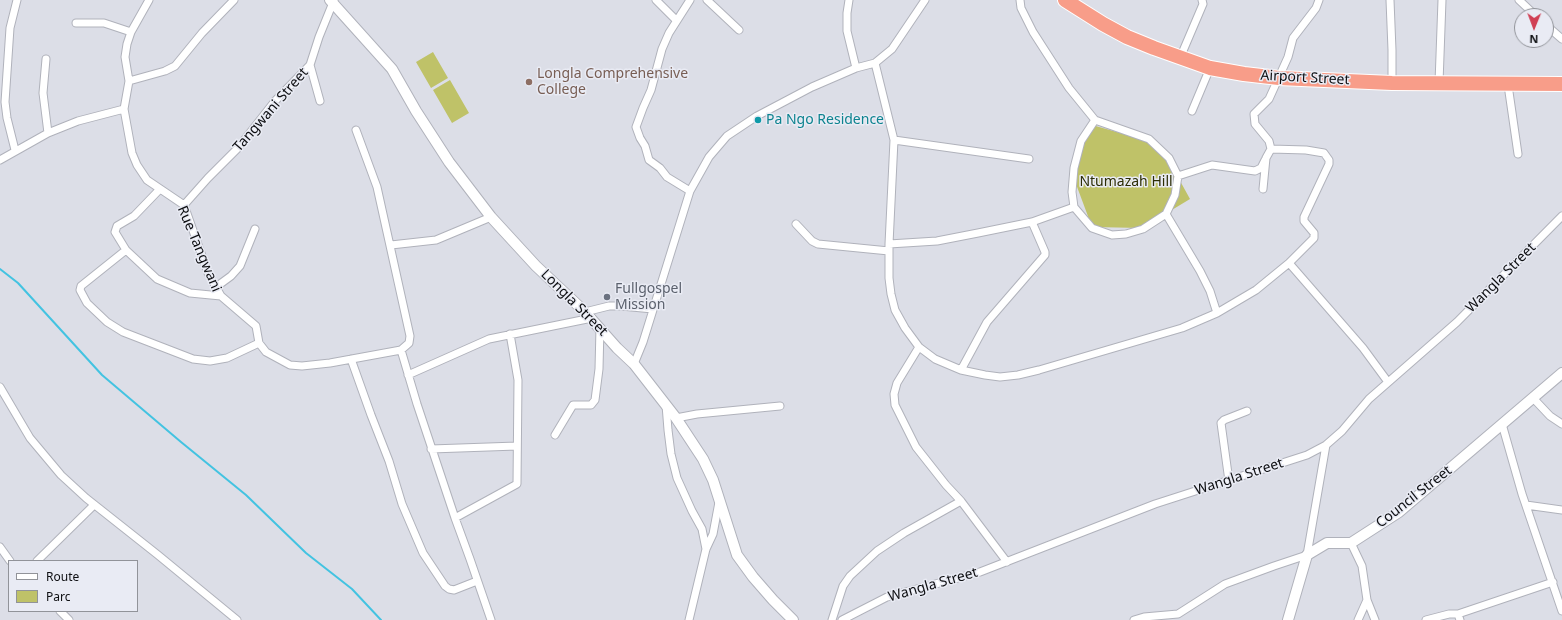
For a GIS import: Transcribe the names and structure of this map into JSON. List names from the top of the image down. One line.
{"streets":{"highway":["Airport Street"],"main road":["Longla Street","Council Street"],"street":["Tangwani Street","Rue Tangwani","Wangla Street"]},"crossings":[["Tangwani Street","Rue Tangwani"],["Tangwani Street","Longla Street"]],"parks":["Ntumazah Hill"],"places":["Longla Comprehensive College","Pa Ngo Residence","Fullgospel Mission"],"legend":["Route","Parc"],"north":"bottom"}
